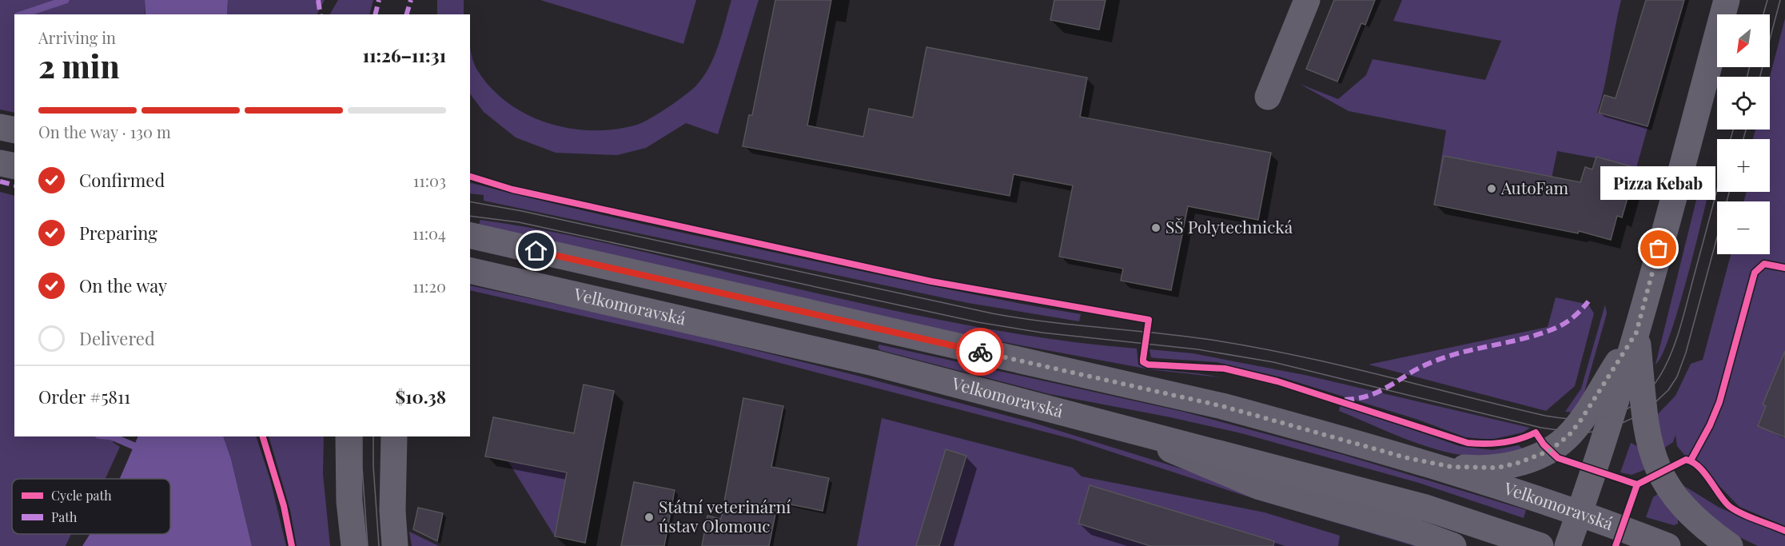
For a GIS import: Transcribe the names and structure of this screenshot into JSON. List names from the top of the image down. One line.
{"streets":{"main road":["Velkomoravská"]},"places":["AutoFam","SŠ Polytechnická","Pizza Kebab","Státní veterinární ústav Olomouc"],"legend":["Cycle path","Path"],"north":"bottom left","page":{"map_buttons":["+","−"],"heading":["2 min","Arriving in","11:26–11:31"],"panel":["Order #5811","$10.38"],"bar":"On the way · 130 m","list":[["Confirmed","11:03"],["Preparing","11:04"],["On the way","11:20"],"Delivered"],"bubble":"Pizza Kebab"}}
